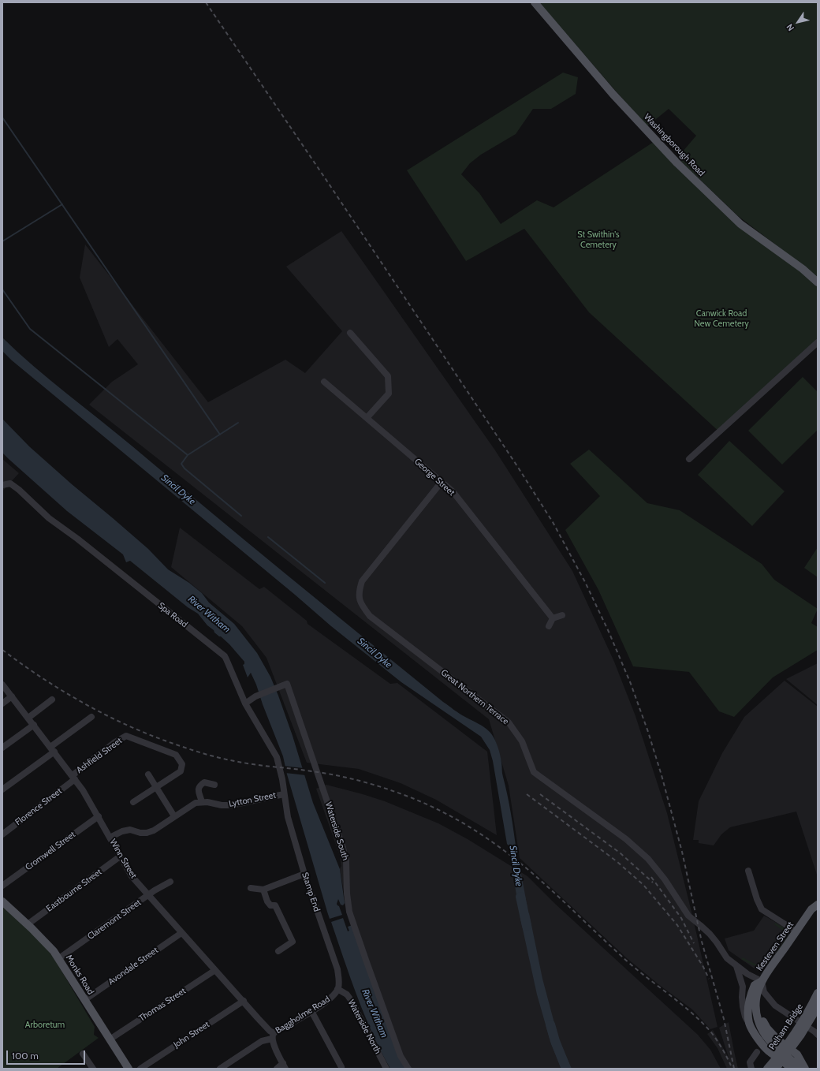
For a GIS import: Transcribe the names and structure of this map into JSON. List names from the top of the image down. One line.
{"streets":{"main road":["Washingborough Road","Kesteven Street","Monks Road","Pelham Bridge"],"street":["George Street","Spa Road","Great Northern Terrace","Ashfield Street","Lytton Street","Florence Street","Waterside South","Cromwell Street","Winn Street","Eastbourne Street","Stamp End","Claremont Street","Avondale Street","Thomas Street","Baggholme Road","Waterside North","John Street"]},"crossings":[["George Street","Great Northern Terrace"],["Spa Road","Lytton Street"],["Spa Road","Waterside South"],["Spa Road","Stamp End"],["Great Northern Terrace","Kesteven Street"],["Ashfield Street","Florence Street"],["Ashfield Street","Winn Street"],["Lytton Street","Stamp End"],["Florence Street","Winn Street"],["Cromwell Street","Winn Street"],["Winn Street","Eastbourne Street"],["Winn Street","Claremont Street"],["Winn Street","Avondale Street"],["Winn Street","Thomas Street"],["Winn Street","Baggholme Road"],["Winn Street","John Street"],["Eastbourne Street","Monks Road"],["Stamp End","Baggholme Road"],["Stamp End","Waterside North"],["Claremont Street","Monks Road"],["Avondale Street","Monks Road"],["Monks Road","Thomas Street"],["Baggholme Road","Waterside North"]],"water":["Sincil Dyke","River Witham"],"parks":["St Swithin's Cemetery","Canwick Road New Cemetery","Arboretum"],"scale_bar":"100 m","north":"bottom left"}
